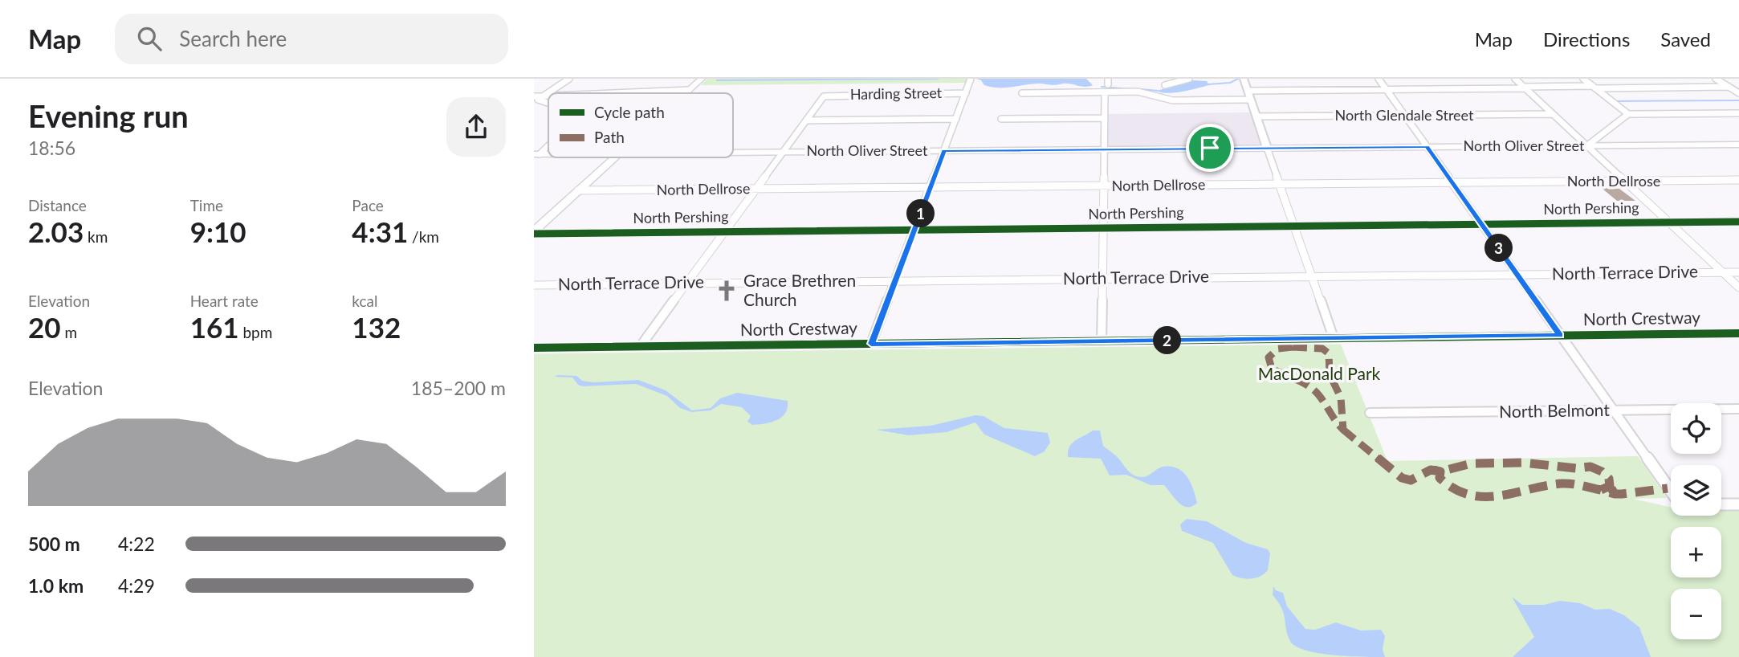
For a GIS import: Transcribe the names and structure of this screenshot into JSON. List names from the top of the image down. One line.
{"streets":{"main road":["North Oliver Street"],"street":["Harding Street","North Glendale Street","North Dellrose","North Pershing","North Terrace Drive","North Crestway","North Belmont"]},"parks":["MacDonald Park"],"places":{"church":["Grace Brethren Church"]},"legend":["Cycle path","Path"],"page":{"header":"Map","search":"Search here","nav":["Map","Directions","Saved"],"heading":["Evening run","18:56"],"stats":[["Distance","2.03 km"],["Time","9:10"],["Pace","4:31 /km"],["Elevation","20 m"],["Heart rate","161 bpm"],["kcal","132"]],"pins":["1","3","2"],"chart":["Elevation","185–200 m"],"map_buttons":["+","−"],"list":[{"name":"500 m","note":"4:22"},{"name":"1.0 km","note":"4:29"}]}}
